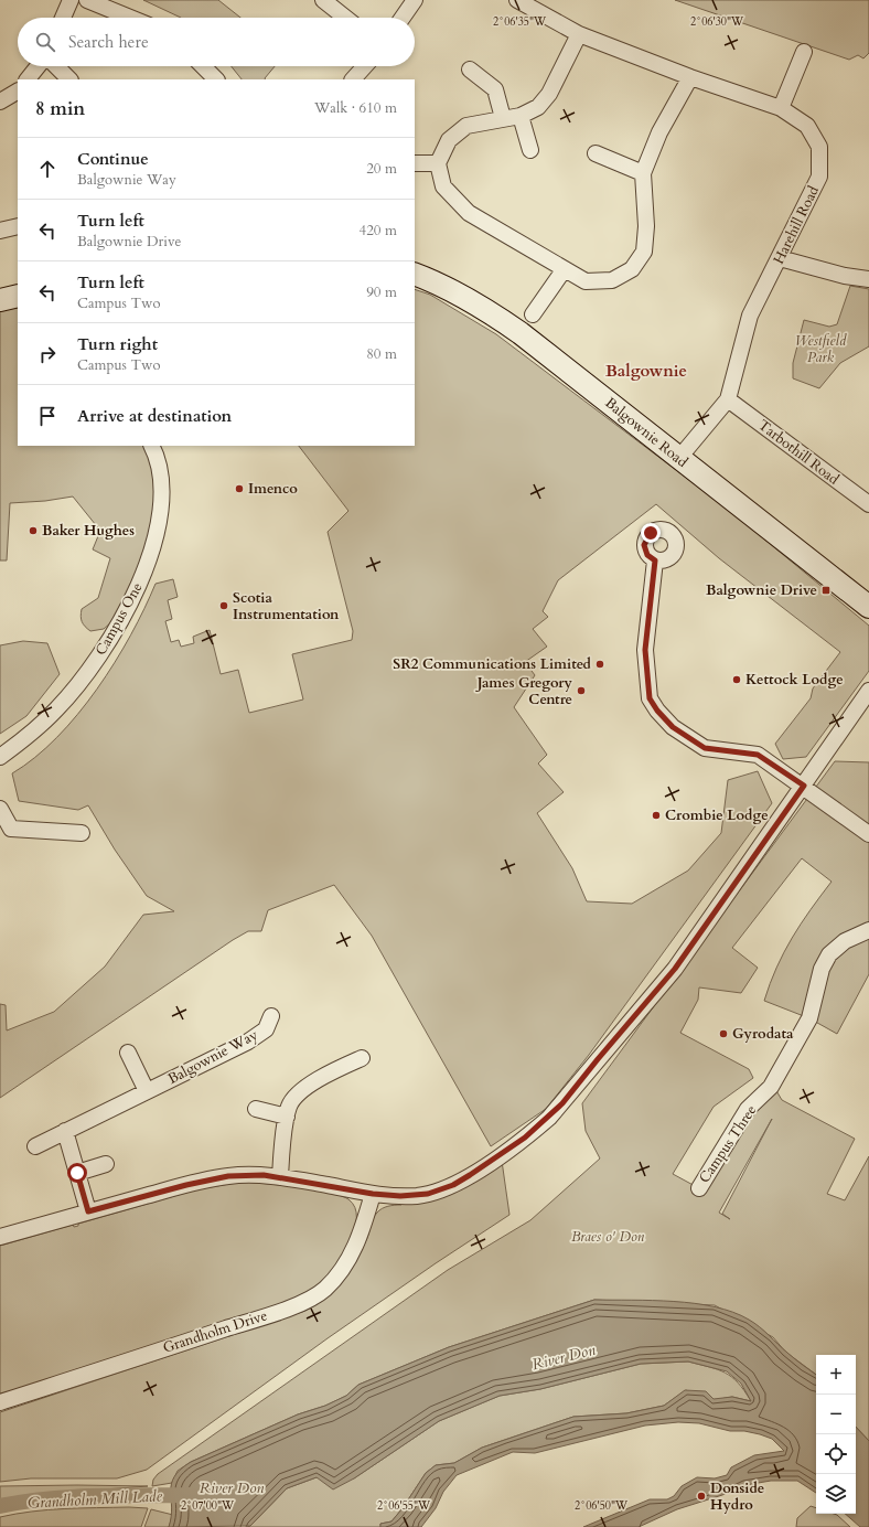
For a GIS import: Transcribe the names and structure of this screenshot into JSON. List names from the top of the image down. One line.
{"streets":{"street":["Harehill Road","Balgownie Road","Tarbothill Road","Campus One","Balgownie Way","Campus Three","Grandholm Drive"]},"crossings":[["Harehill Road","Balgownie Road"],["Harehill Road","Tarbothill Road"]],"districts":["Balgownie"],"water":["River Don","Grandholm Mill Lade"],"parks":["Westfield Park","Braes o' Don"],"places":{"other":["Imenco","Baker Hughes","Scotia Instrumentation","SR2 Communications Limited","Kettock Lodge","James Gregory Centre","Crombie Lodge","Gyrodata","Donside Hydro"],"transit":["Balgownie Drive"]},"page":{"search":"Search here","heading":["8 min","Walk · 610 m"],"list":[["Continue","Balgownie Way","20 m"],["Turn left","Balgownie Drive","420 m"],["Turn left","Campus Two","90 m"],["Turn right","Campus Two","80 m"],"Arrive at destination"],"map_buttons":["+","−"]},"coordinates":["2°06'35\"W","2°06'30\"W","2°07'00\"W","2°06'55\"W","2°06'50\"W"]}
